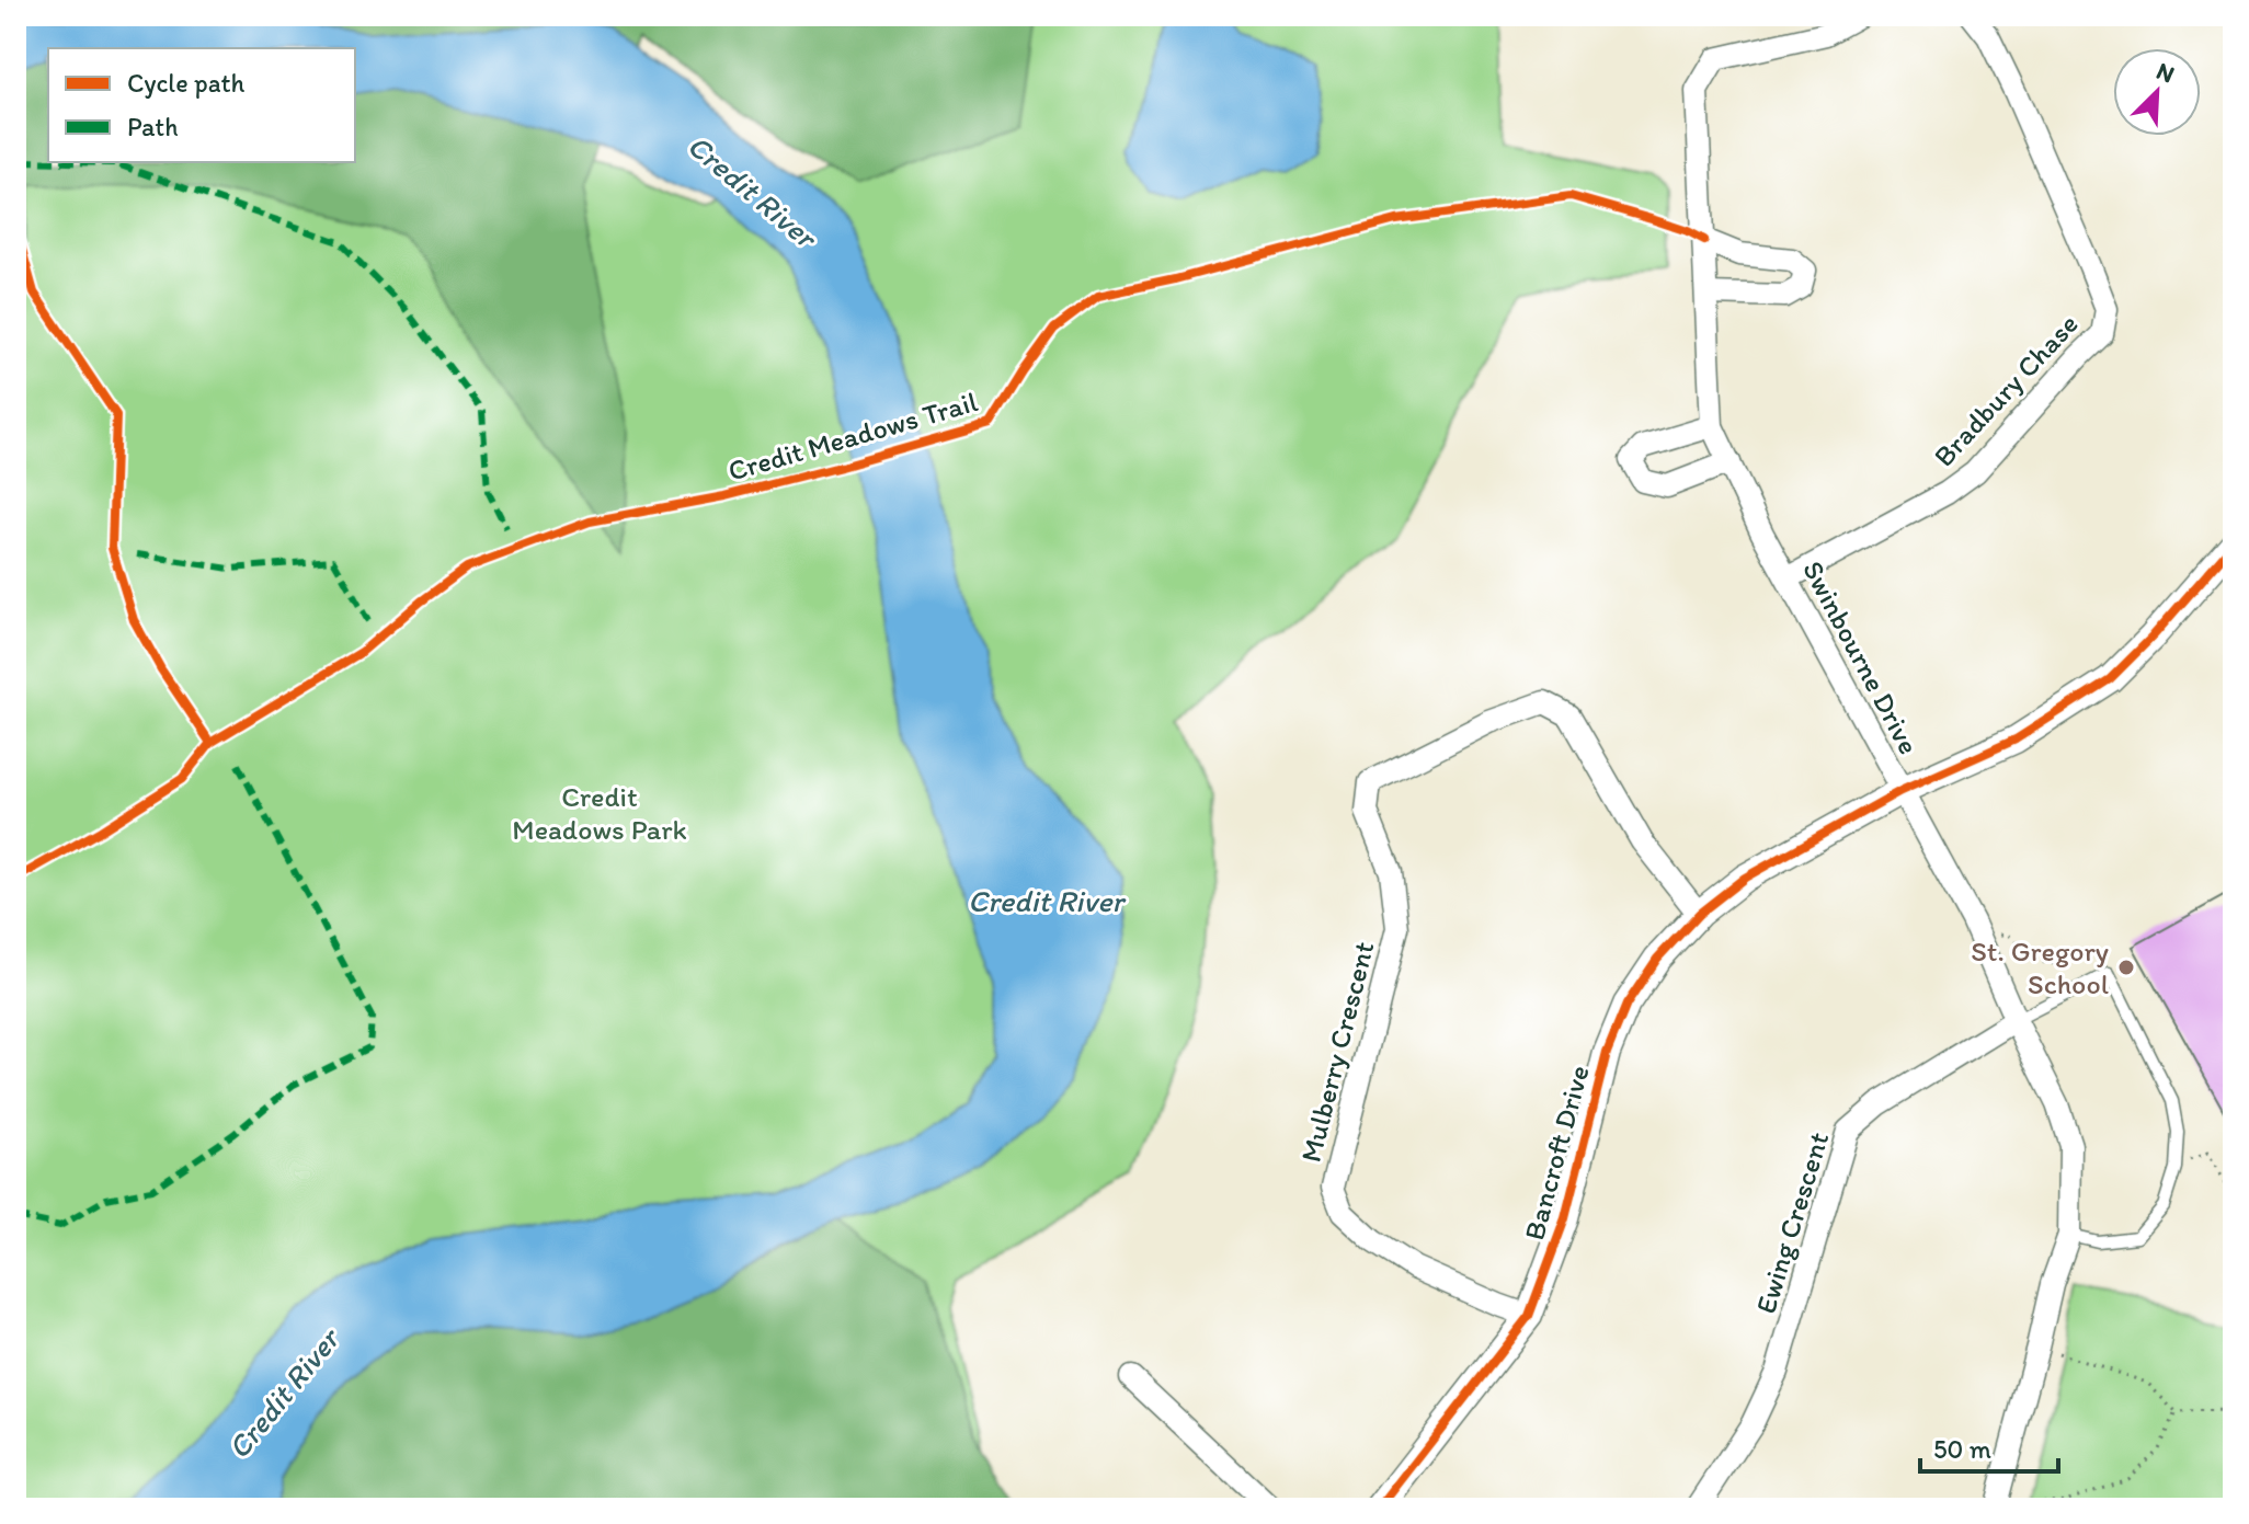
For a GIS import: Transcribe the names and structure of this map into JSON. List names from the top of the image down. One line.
{"streets":{"street":["Bradbury Chase","Swinbourne Drive","Mulberry Crescent","Bancroft Drive","Ewing Crescent"],"cycle path":["Credit Meadows Trail"]},"crossings":[["Bradbury Chase","Swinbourne Drive"],["Swinbourne Drive","Bancroft Drive"],["Swinbourne Drive","Ewing Crescent"],["Mulberry Crescent","Bancroft Drive"]],"water":["Credit River"],"parks":["Credit Meadows Park"],"places":["St. Gregory School"],"legend":["Cycle path","Path"],"scale_bar":"50 m","north":"top right"}
